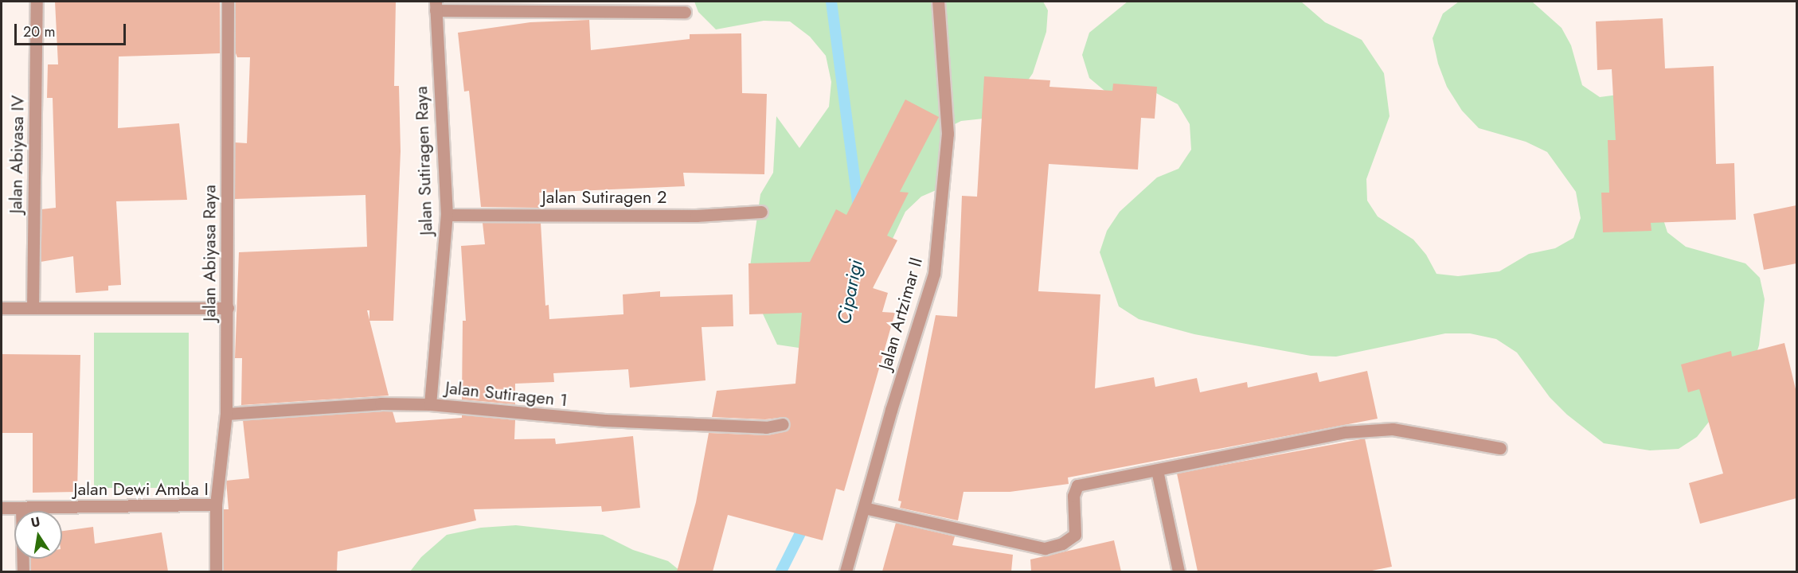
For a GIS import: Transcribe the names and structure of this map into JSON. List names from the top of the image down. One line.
{"streets":{"street":["Jalan Abiyasa IV","Jalan Sutiragen Raya","Jalan Sutiragen 2","Jalan Abiyasa Raya","Jalan Artzimar II","Jalan Sutiragen 1","Jalan Dewi Amba I"]},"crossings":[["Jalan Sutiragen Raya","Jalan Sutiragen 2"],["Jalan Sutiragen Raya","Jalan Sutiragen 1"],["Jalan Abiyasa Raya","Jalan Sutiragen 1"],["Jalan Abiyasa Raya","Jalan Dewi Amba I"]],"water":["Ciparigi"],"scale_bar":"20 m","north":"top"}
